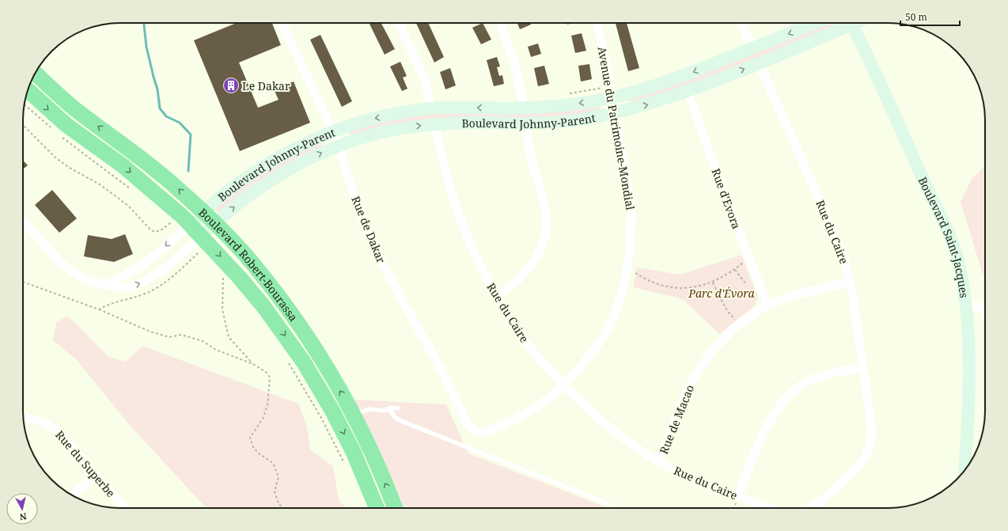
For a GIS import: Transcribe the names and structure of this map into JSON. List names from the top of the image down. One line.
{"streets":{"highway":["Boulevard Robert-Bourassa"],"street":["Boulevard Johnny-Parent","Avenue du Patrimoine-Mondial","Rue d'Evora","Rue de Dakar","Rue du Caire","Boulevard Saint-Jacques","Rue de Macao","Rue du Superbe"]},"crossings":[["Boulevard Johnny-Parent","Avenue du Patrimoine-Mondial"],["Boulevard Johnny-Parent","Rue d'Evora"],["Boulevard Johnny-Parent","Rue de Dakar"],["Boulevard Johnny-Parent","Rue du Caire"],["Boulevard Johnny-Parent","Boulevard Robert-Bourassa"],["Avenue du Patrimoine-Mondial","Rue de Dakar"],["Avenue du Patrimoine-Mondial","Rue du Caire"],["Rue d'Evora","Rue de Macao"],["Rue du Caire","Rue de Macao"]],"parks":["Parc d'Évora"],"places":{"building":["Le Dakar"]},"scale_bar":"50 m","north":"bottom"}
